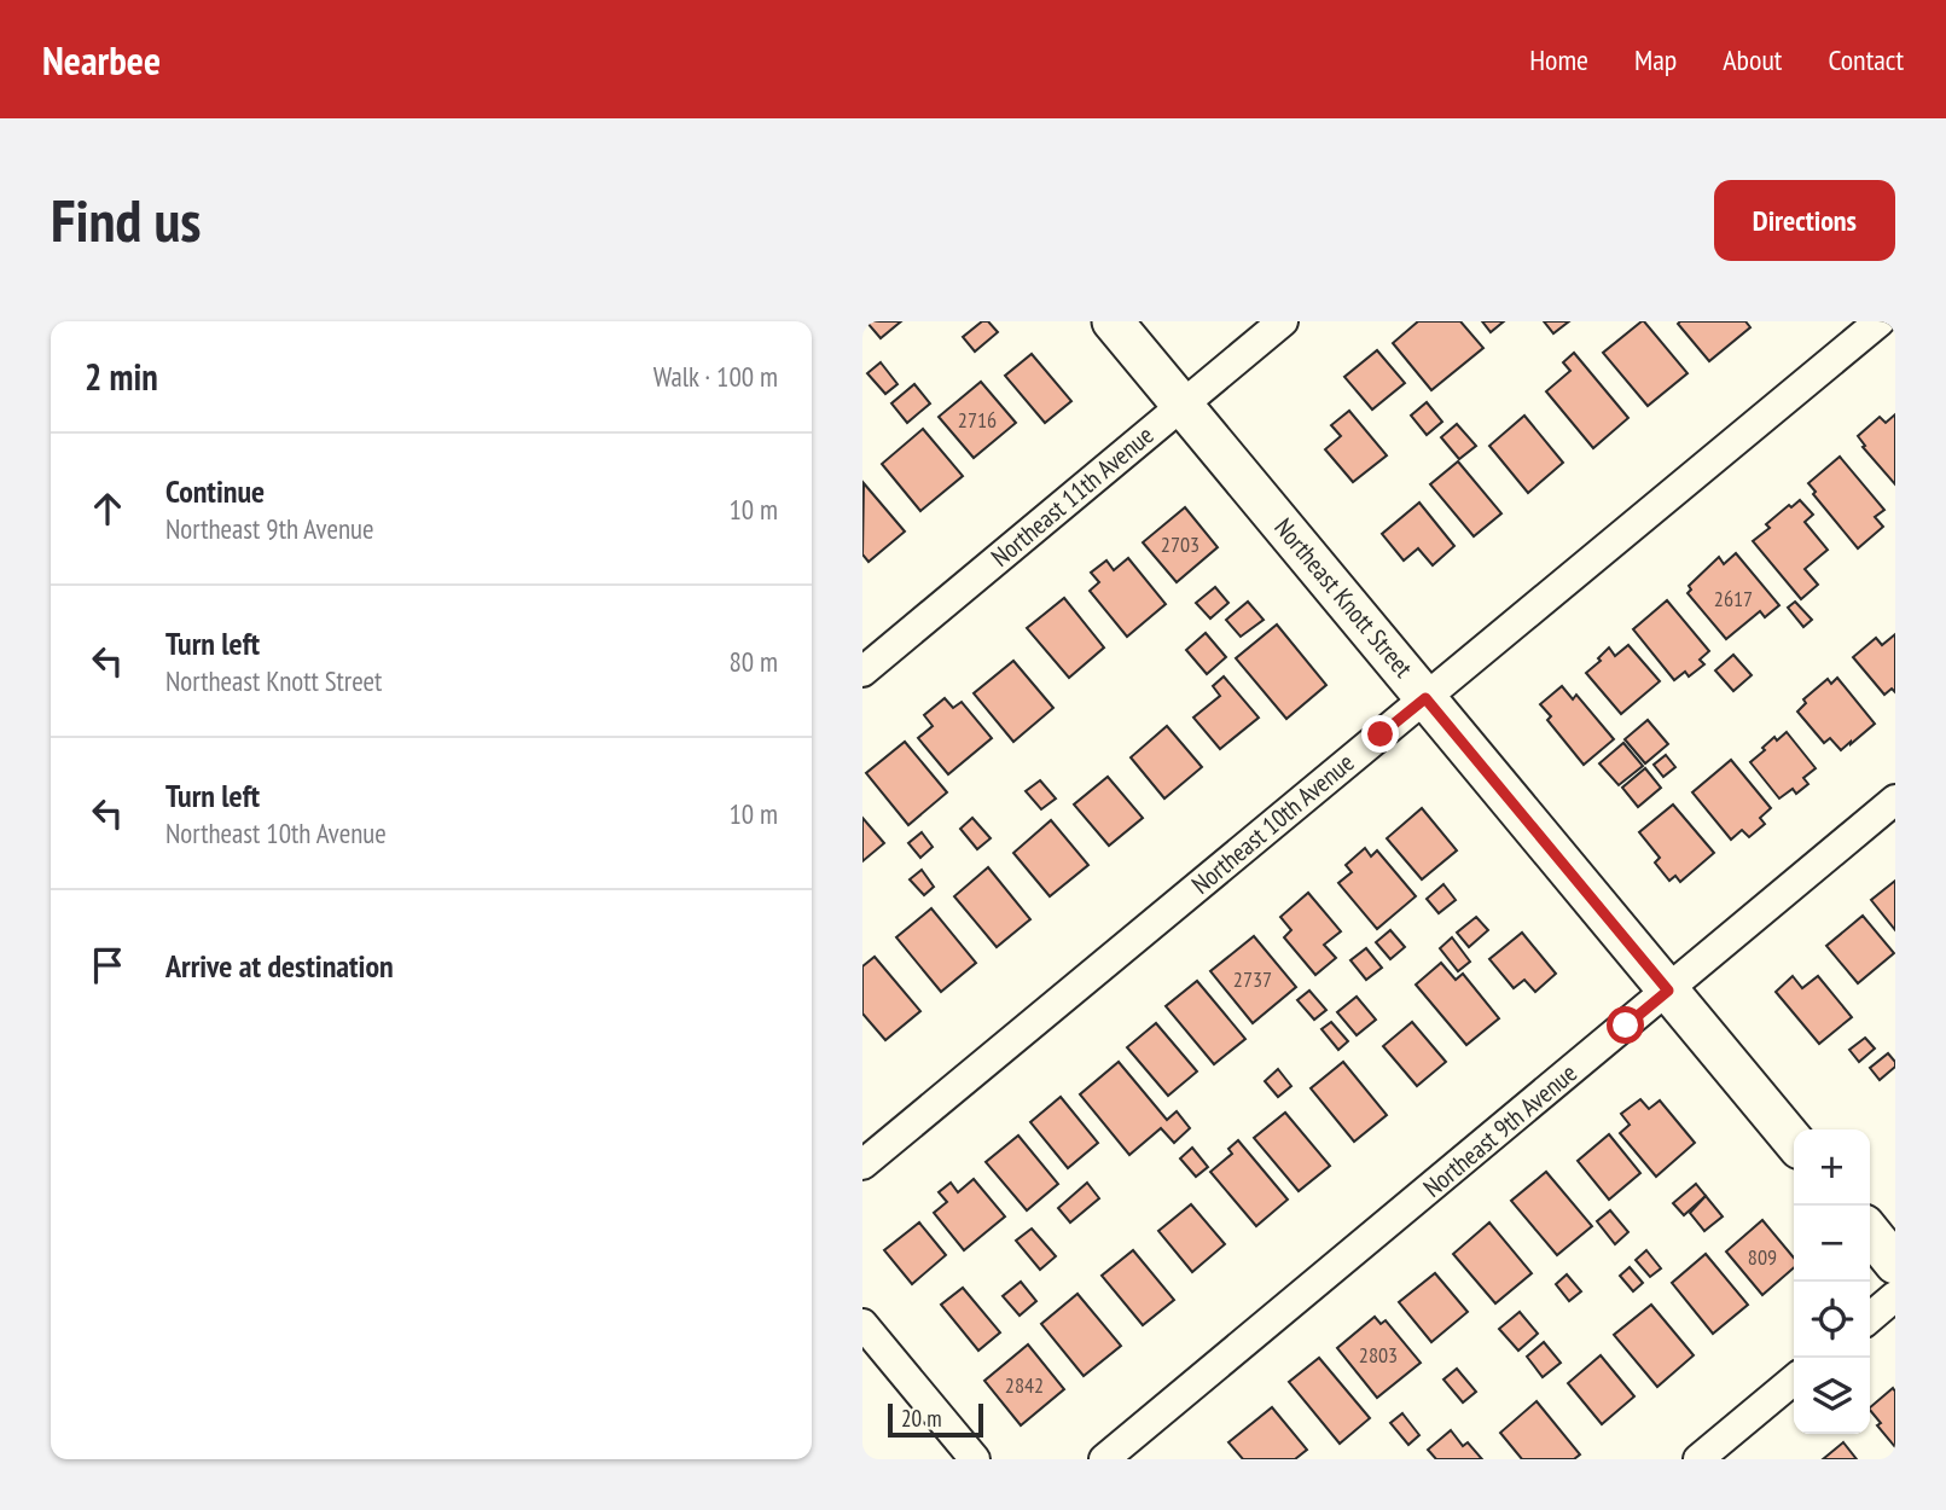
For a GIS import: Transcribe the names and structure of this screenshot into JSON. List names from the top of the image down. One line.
{"streets":{"street":["Northeast 11th Avenue","Northeast Knott Street","Northeast 10th Avenue","Northeast 9th Avenue"]},"crossings":[["Northeast 11th Avenue","Northeast Knott Street"],["Northeast Knott Street","Northeast 10th Avenue"],["Northeast Knott Street","Northeast 9th Avenue"]],"house_numbers":["2716","2703","2617","2737","809","2803","2842"],"scale_bar":"20 m","page":{"header":"Nearbee","nav":["Home","Map","About","Contact"],"buttons":"Directions","title":"Find us","heading":["2 min","Walk · 100 m"],"list":[["Continue","Northeast 9th Avenue","10 m"],["Turn left","Northeast Knott Street","80 m"],["Turn left","Northeast 10th Avenue","10 m"],"Arrive at destination"],"map_buttons":["+","−"],"scale":"20 m"}}
